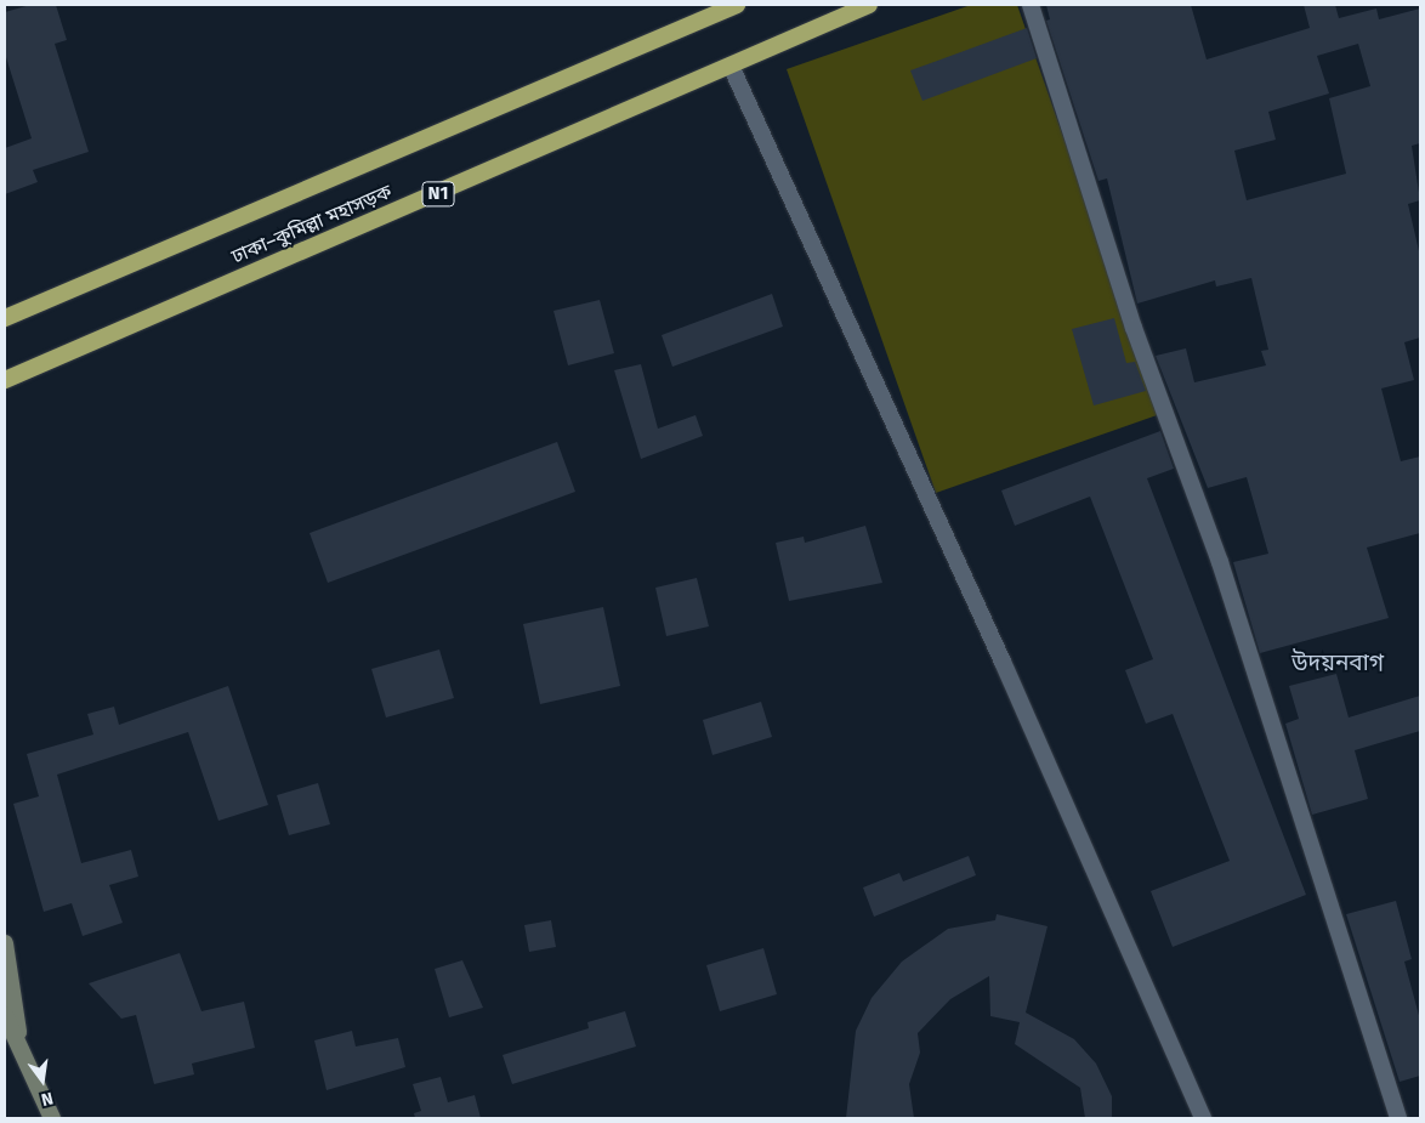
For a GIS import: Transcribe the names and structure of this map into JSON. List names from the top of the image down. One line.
{"streets":{"highway":["N1","ঢাকা–কুমিল্লা মহাসড়ক"]},"districts":["উদয়নবাগ"],"north":"bottom"}
